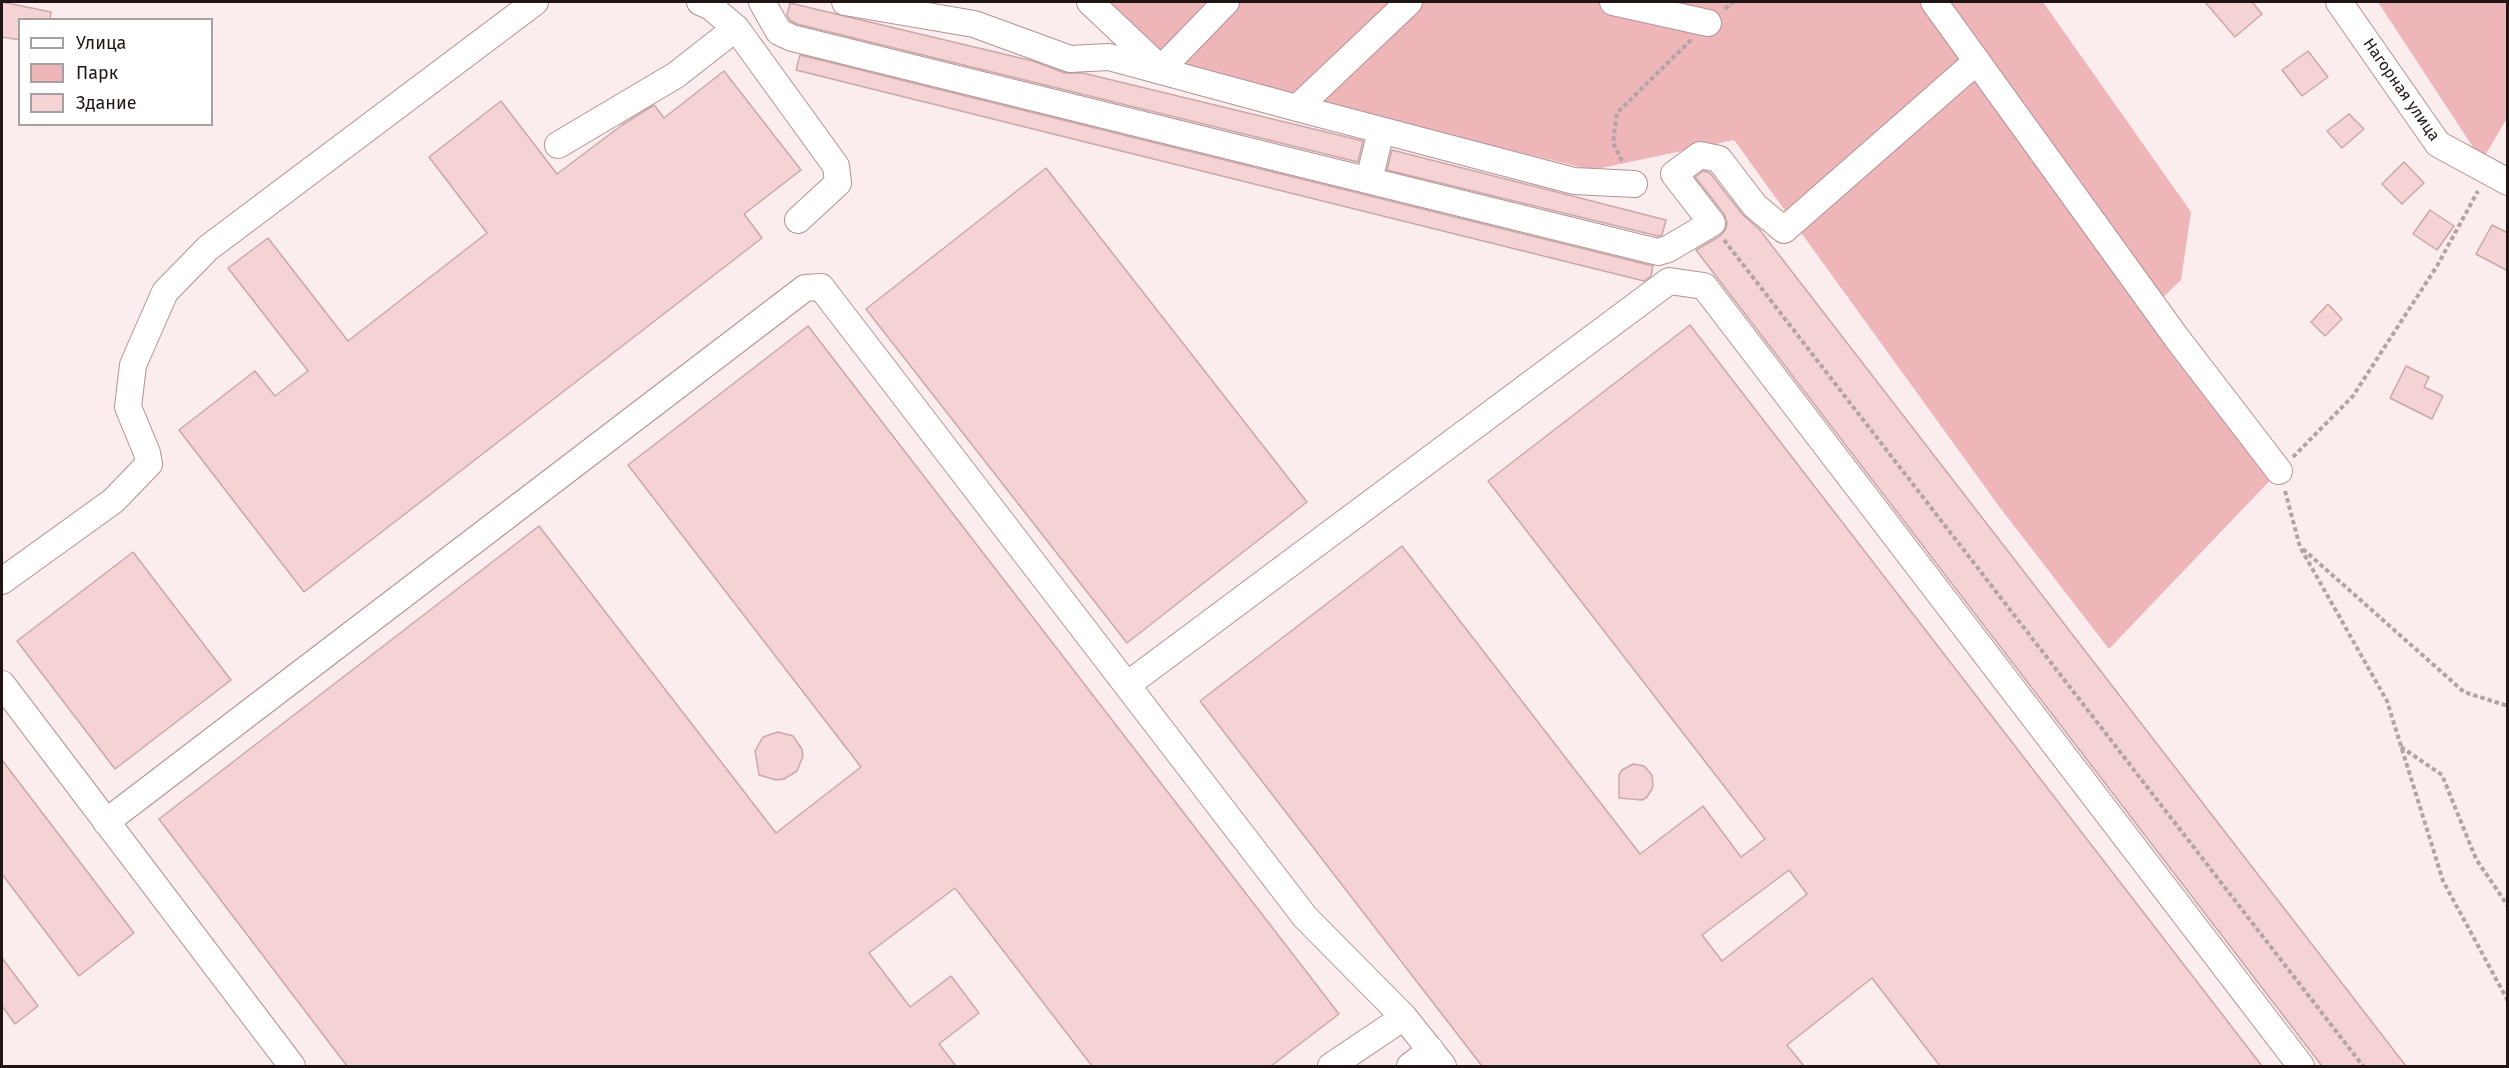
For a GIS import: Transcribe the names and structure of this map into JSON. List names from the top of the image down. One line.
{"streets":{"street":["Нагорная улица"]},"legend":["Улица","Парк","Здание"]}
